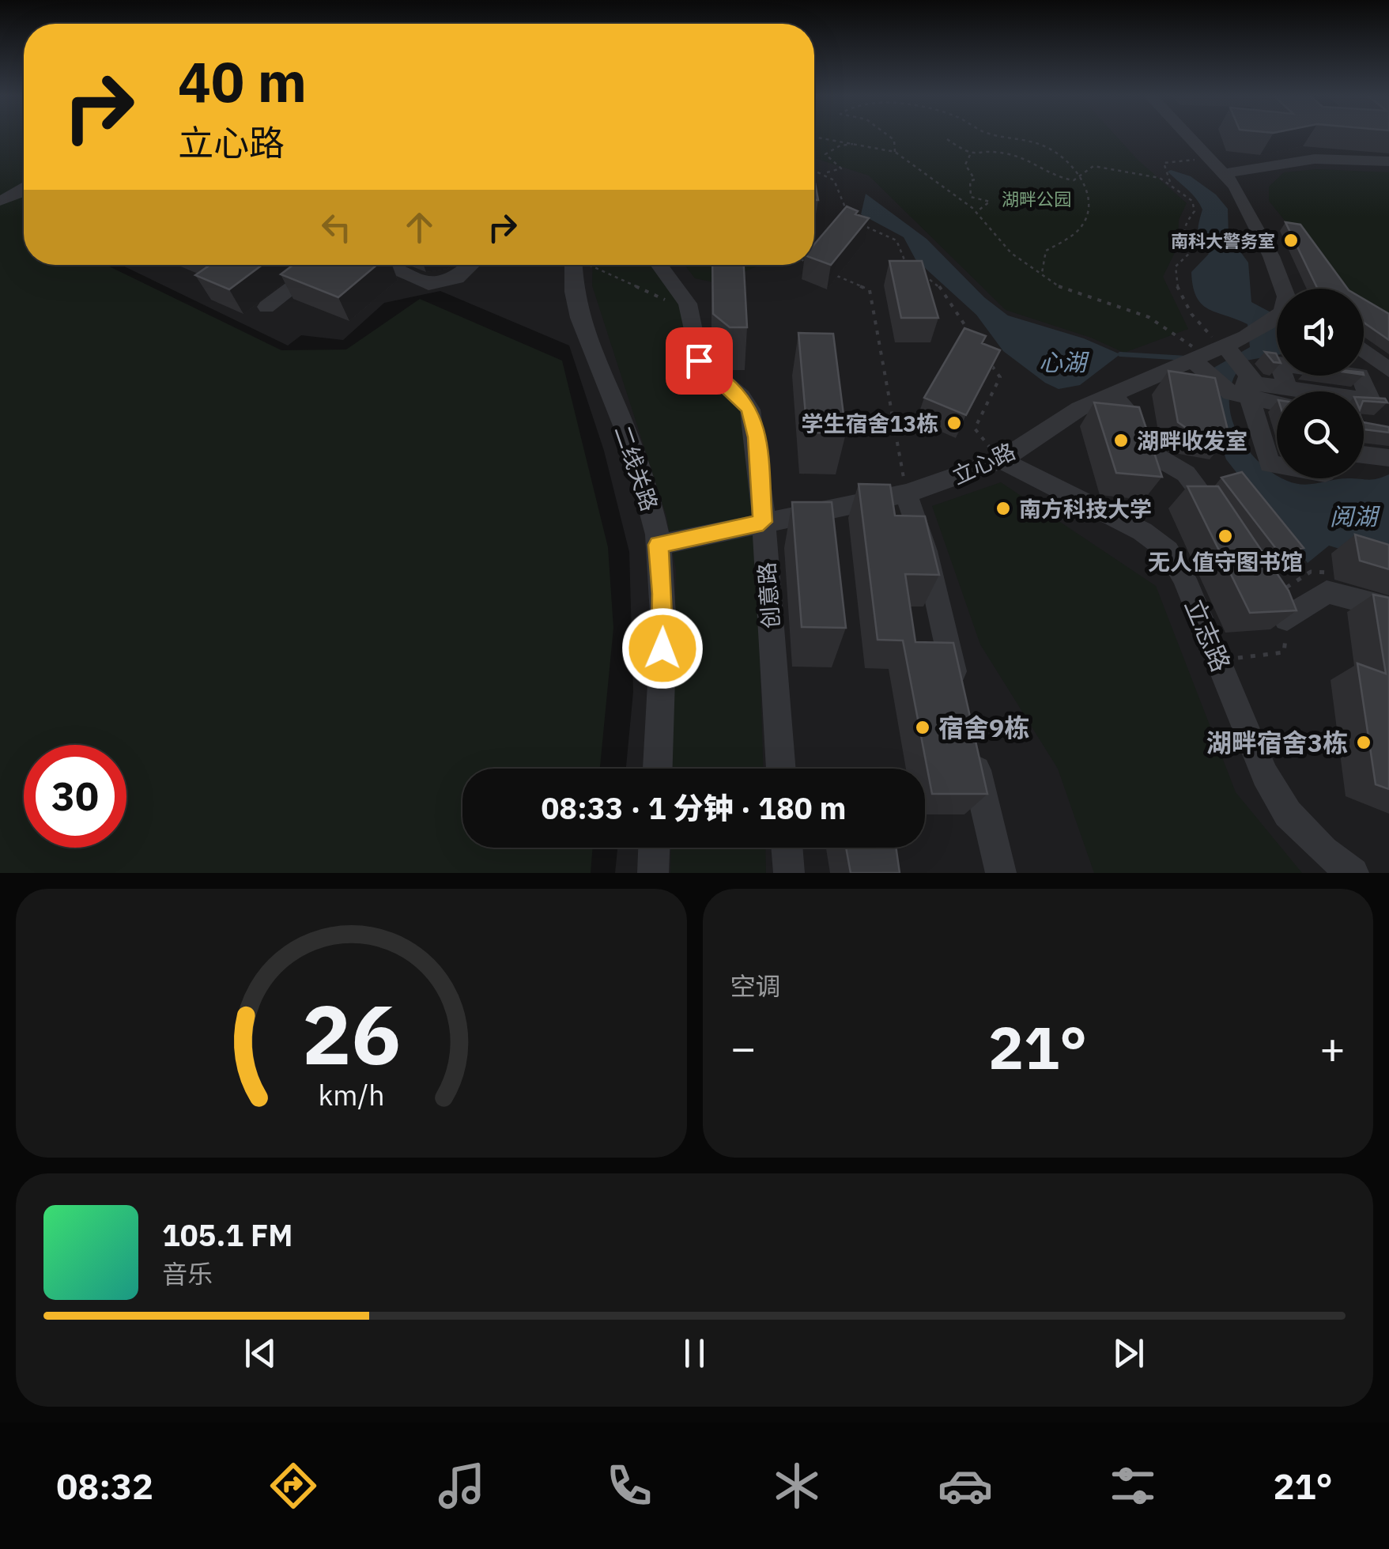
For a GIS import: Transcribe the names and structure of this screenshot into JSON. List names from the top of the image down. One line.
{"streets":{"street":["立心路","二线关路","创意路","立志路"]},"crossings":[["立心路","二线关路"],["立心路","创意路"],["立心路","立志路"]],"water":["心湖","阅湖"],"parks":["湖畔公园"],"places":["南科大警务室","学生宿舍13栋","湖畔收发室","南方科技大学","无人值守图书馆","宿舍9栋","湖畔宿舍3栋"],"page":{"turn":["40 m","立心路"],"limit":"30","trip":"08:33 · 1 分钟 · 180 m","tile":"空调","heat":["−","21°","+"],"song":["105.1 FM","音乐"],"tabs":["08:32","21°"],"gauge":["26","km/h"]}}
